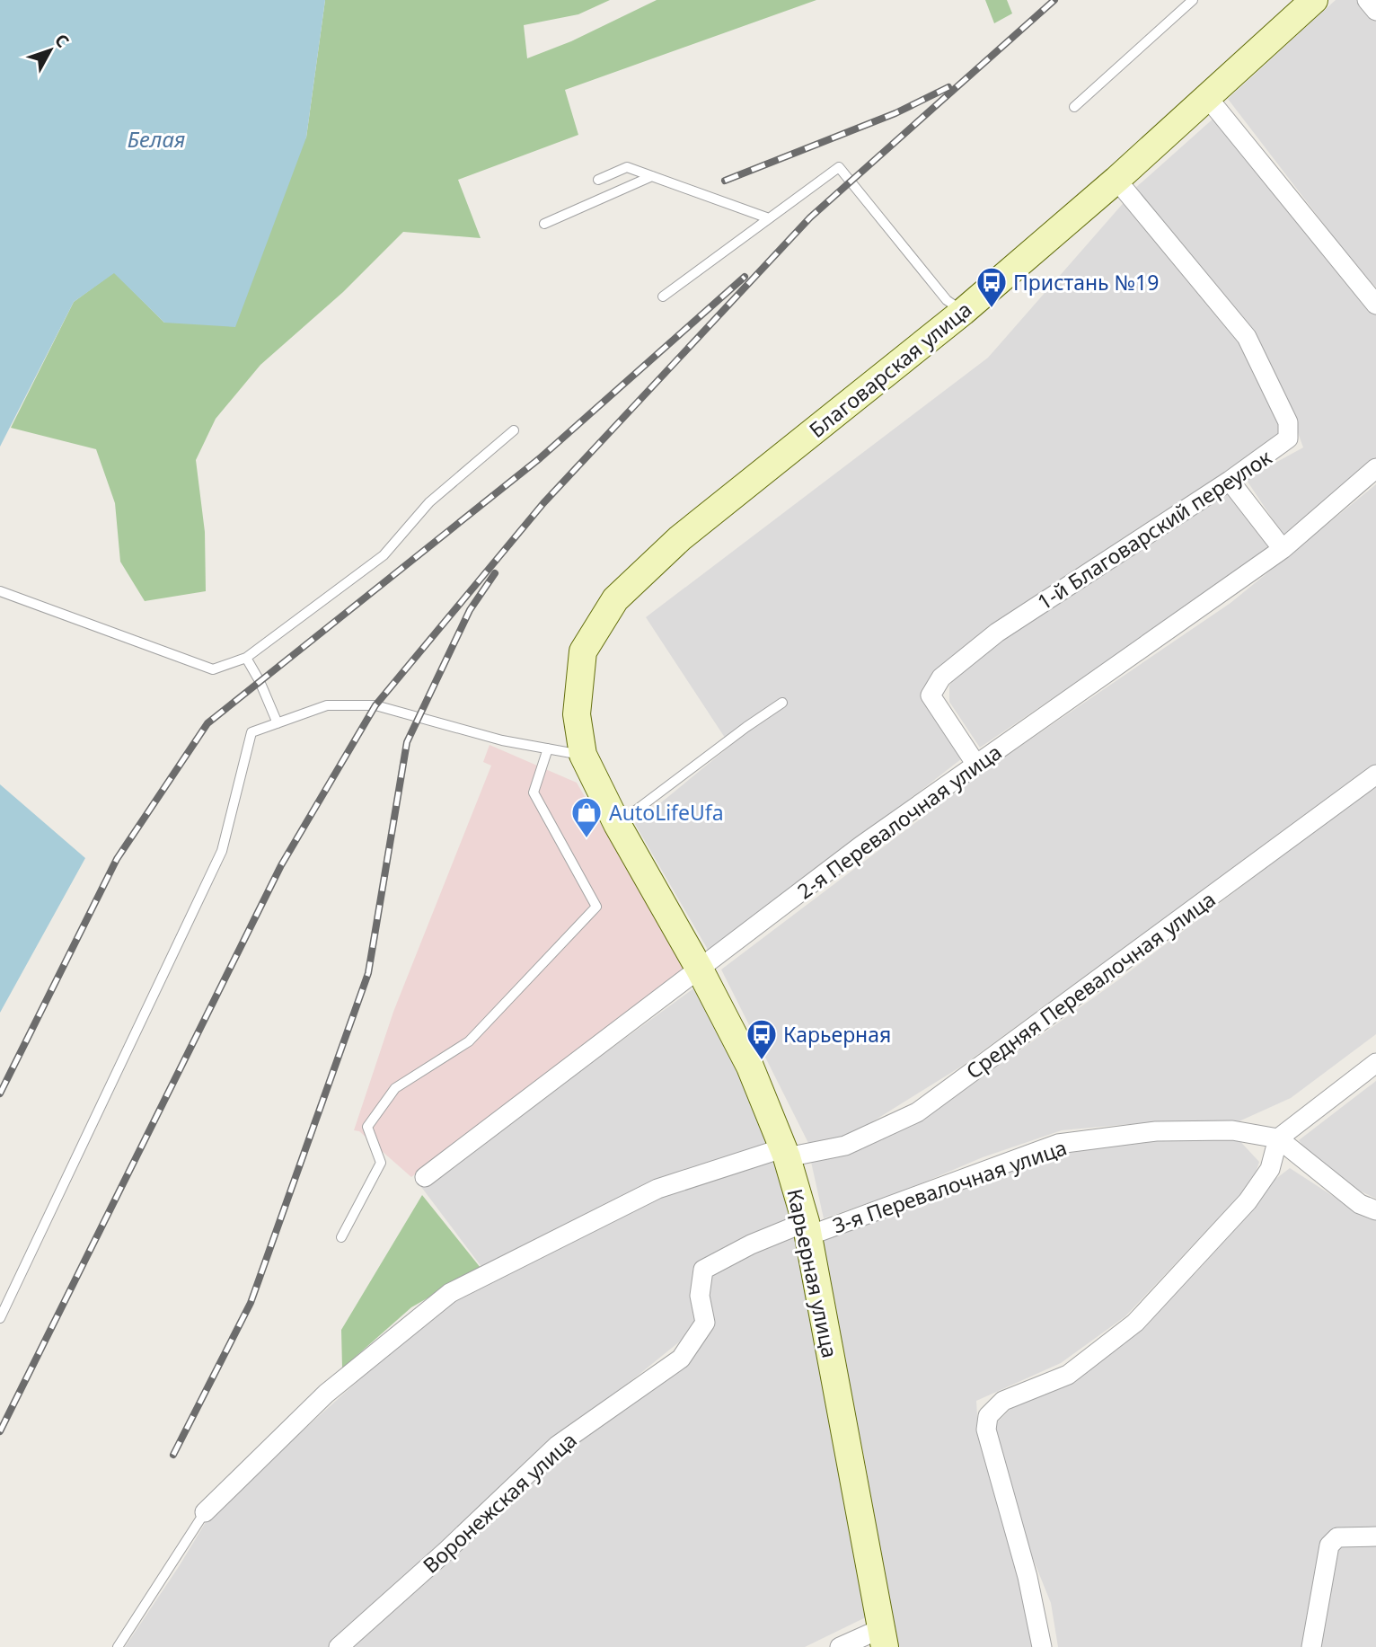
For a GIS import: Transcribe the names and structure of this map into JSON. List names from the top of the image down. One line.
{"streets":{"street":["Благоварская улица","1-й Благоварский переулок","2-я Перевалочная улица","Средняя Перевалочная улица","3-я Перевалочная улица","Карьерная улица","Воронежская улица"]},"crossings":[["Благоварская улица","1-й Благоварский переулок"],["Благоварская улица","Карьерная улица"],["1-й Благоварский переулок","2-я Перевалочная улица"],["2-я Перевалочная улица","Карьерная улица"],["Средняя Перевалочная улица","Карьерная улица"],["3-я Перевалочная улица","Карьерная улица"],["3-я Перевалочная улица","Воронежская улица"],["Карьерная улица","Воронежская улица"]],"water":["Белая"],"places":{"bus stop":["Пристань №19","Карьерная"],"shop":["AutoLifeUfa"]},"north":"top right"}
